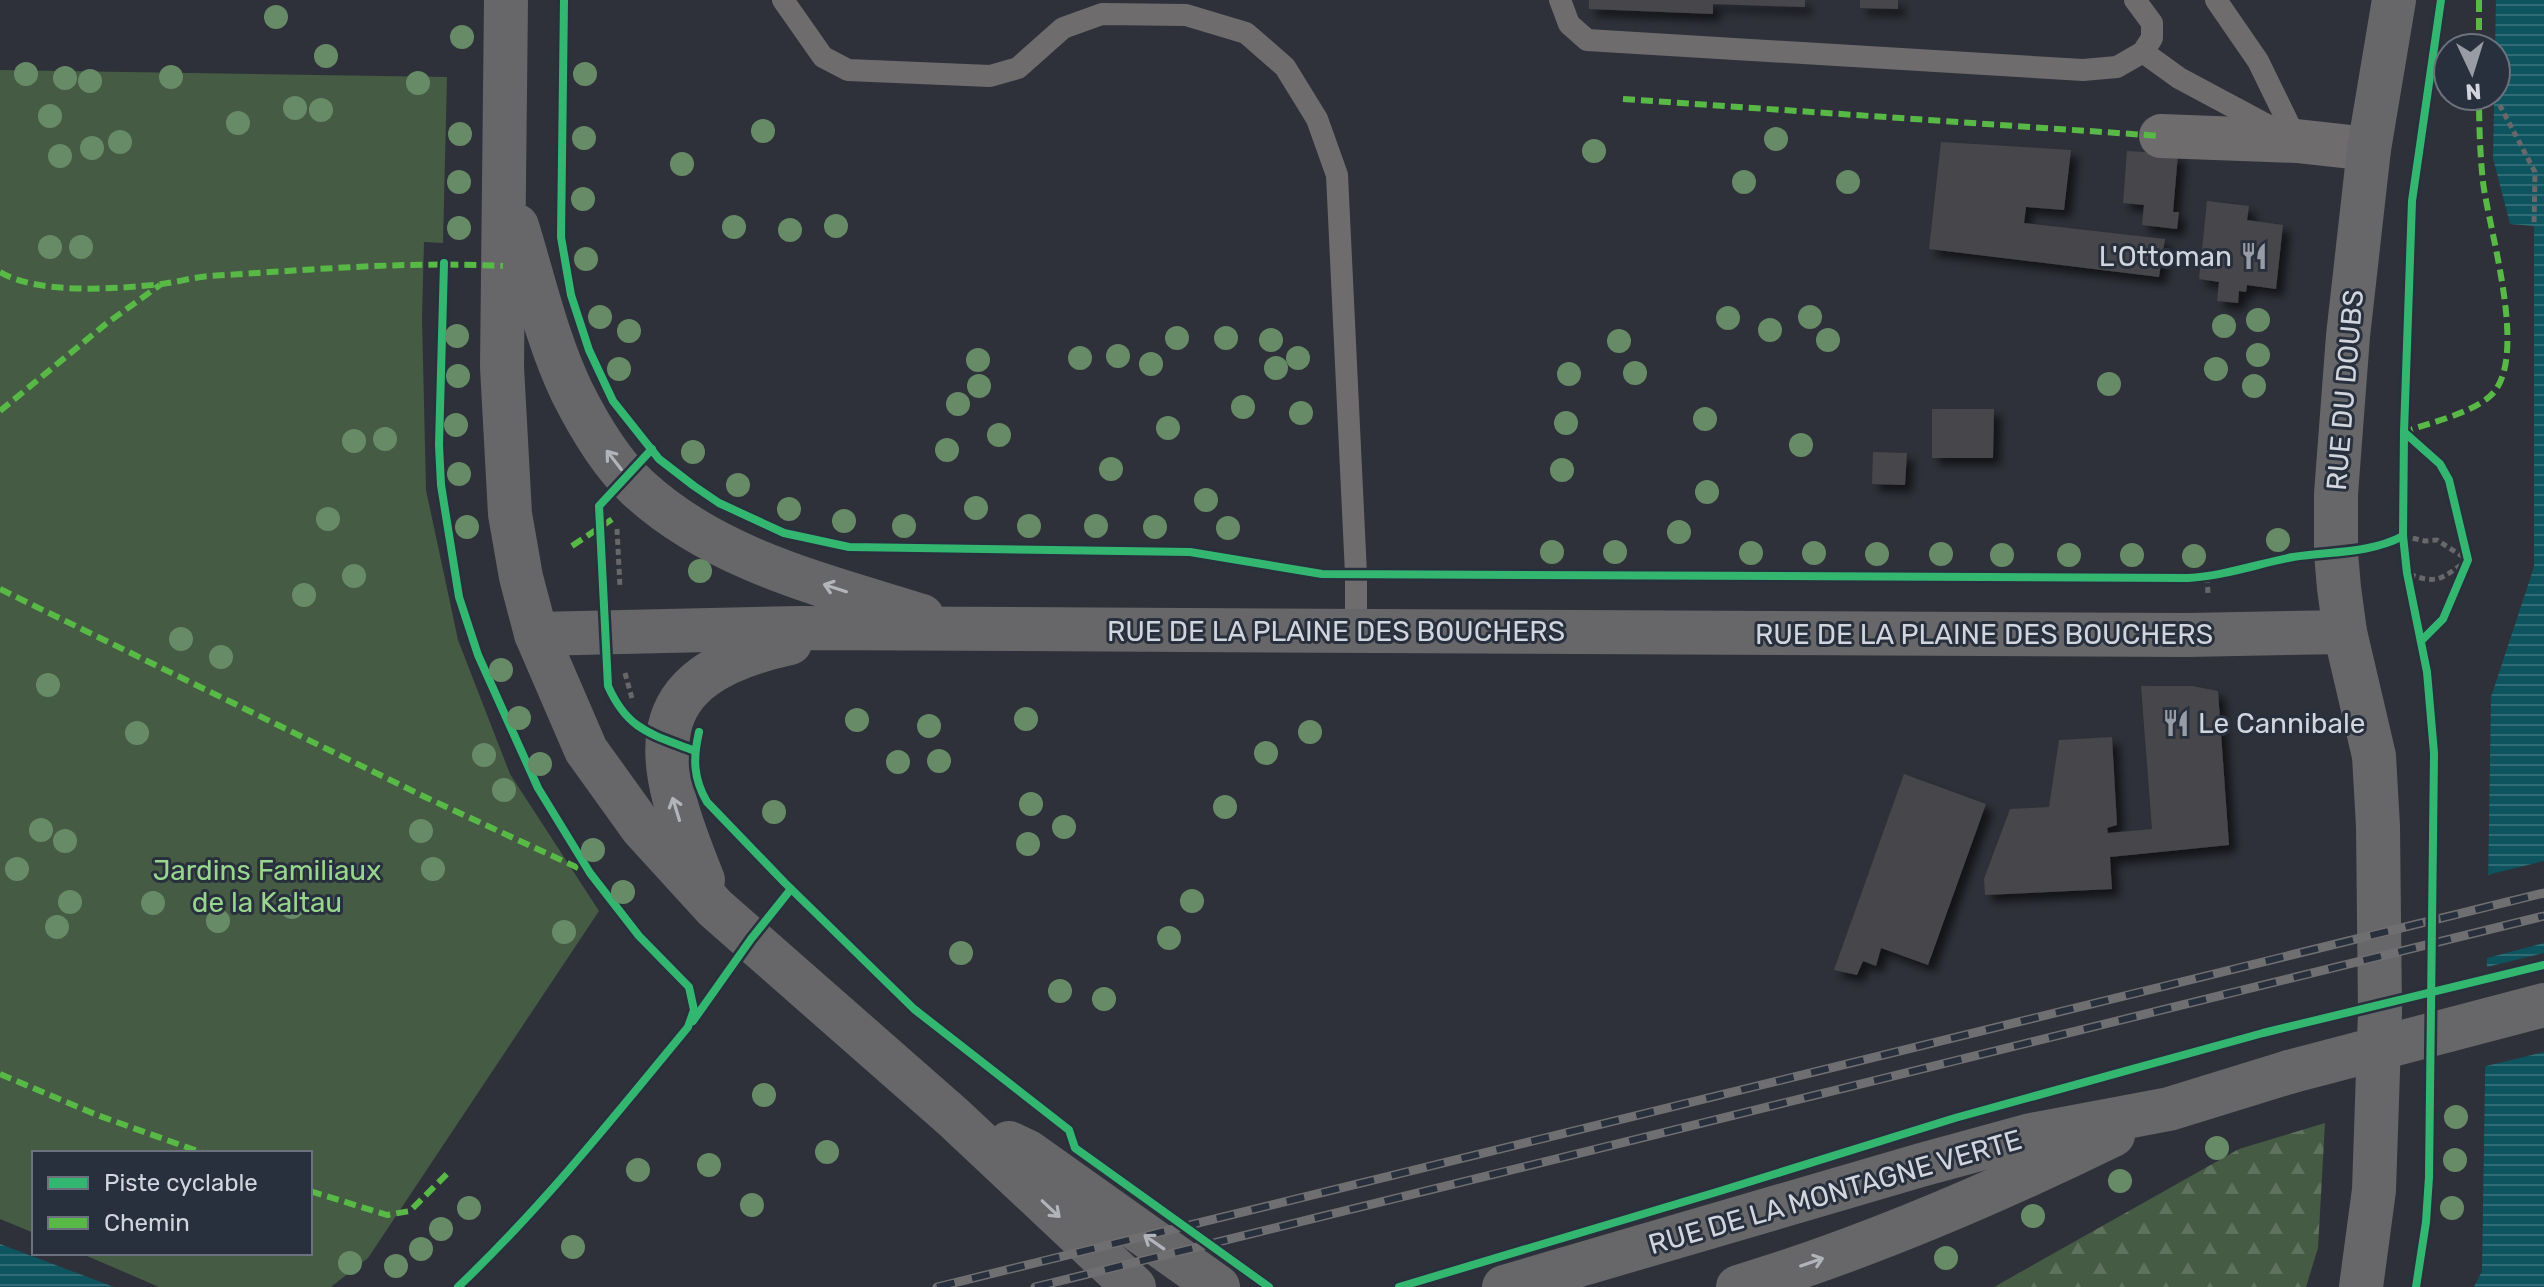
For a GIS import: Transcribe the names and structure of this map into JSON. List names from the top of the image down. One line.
{"streets":{"street":["RUE DU DOUBS","RUE DE LA PLAINE DES BOUCHERS","RUE DE LA MONTAGNE VERTE"]},"crossings":[["RUE DU DOUBS","RUE DE LA PLAINE DES BOUCHERS"]],"parks":["Jardins Familiaux de la Kaltau"],"places":{"restaurant":["L'Ottoman","Le Cannibale"]},"legend":["Piste cyclable","Chemin"],"north":"bottom"}
